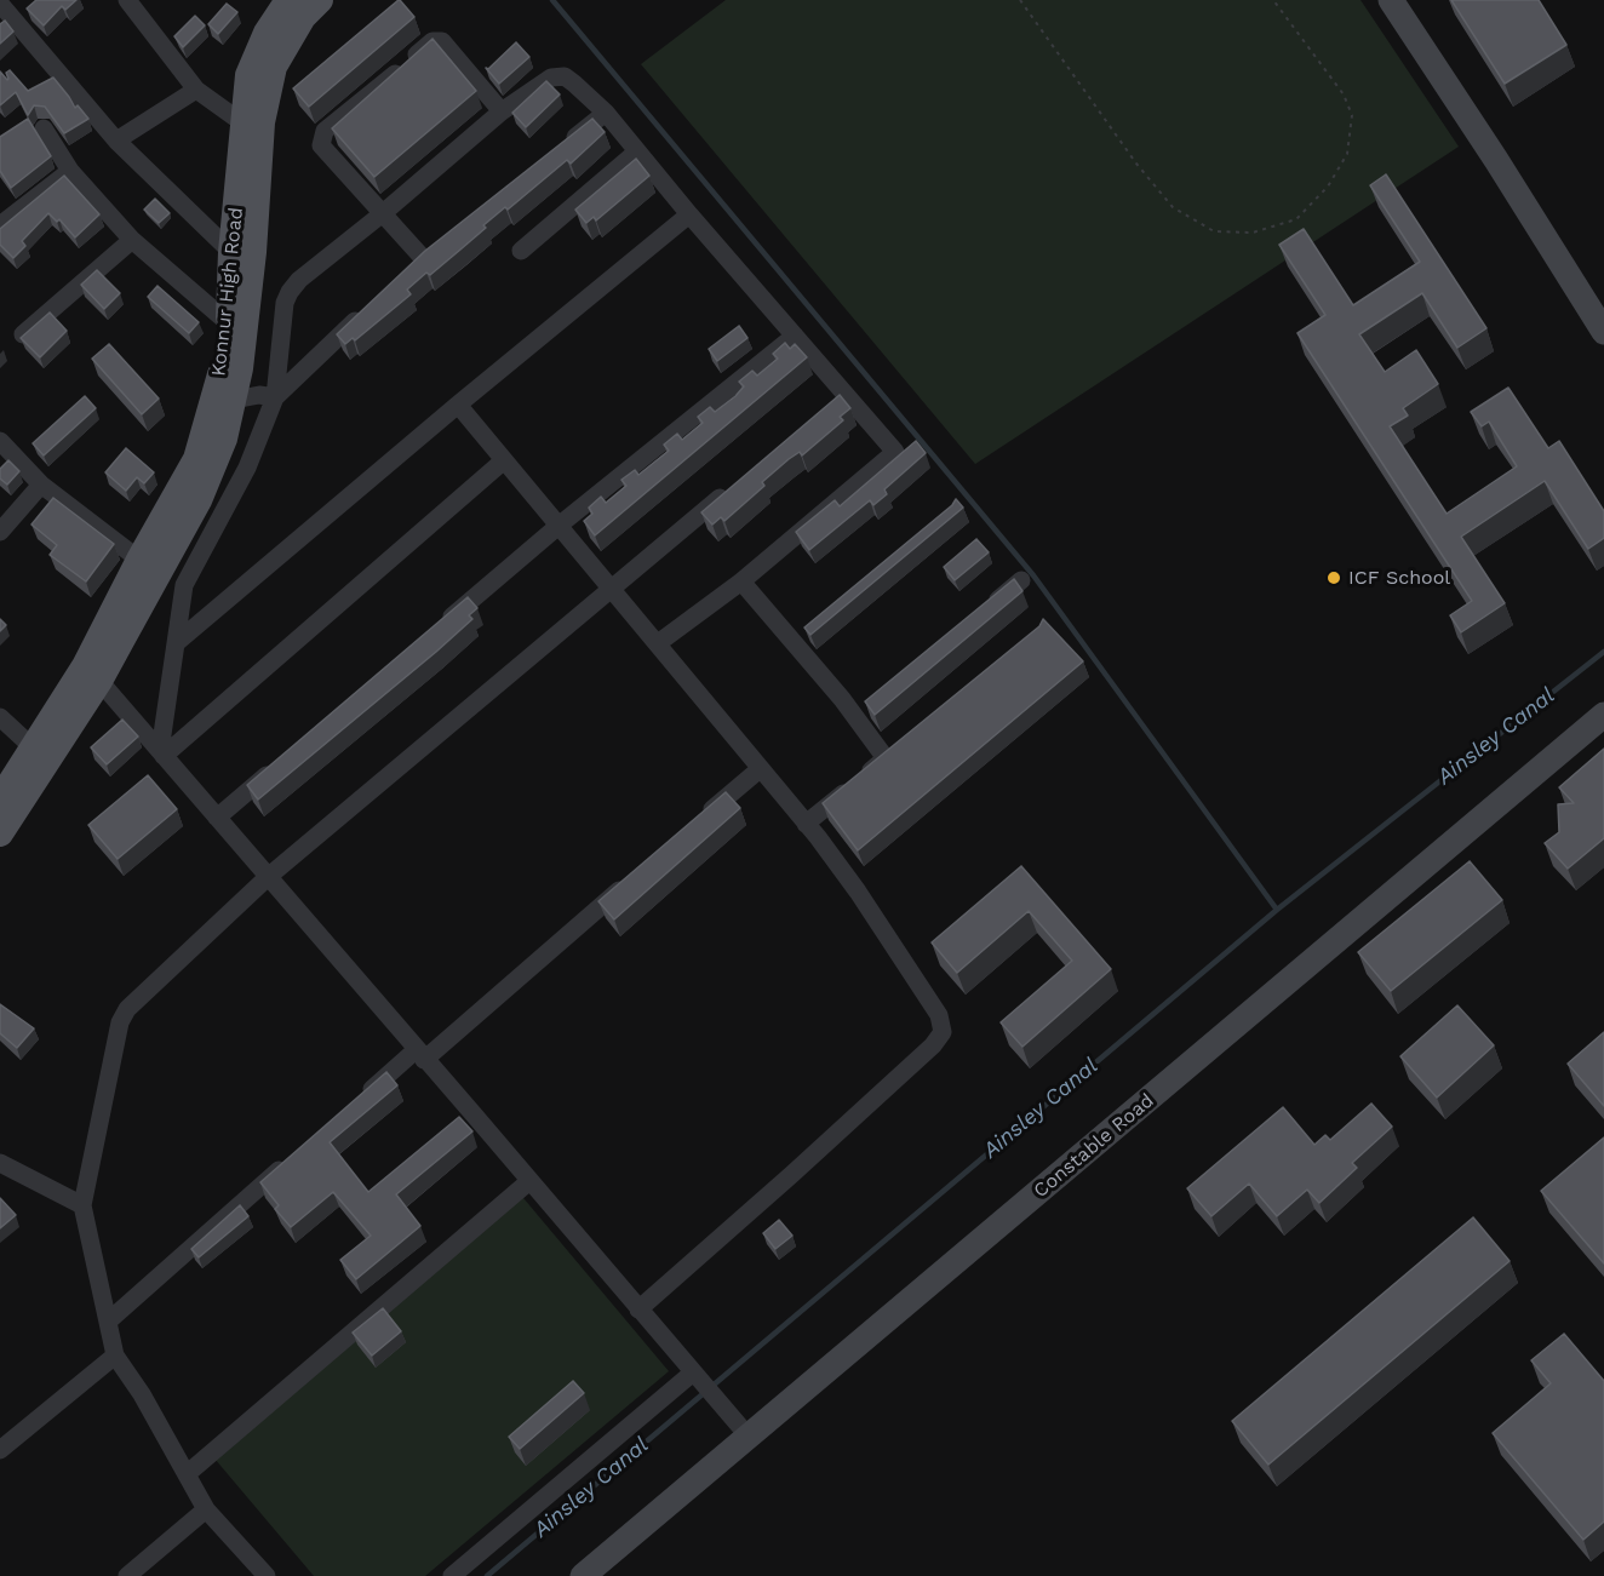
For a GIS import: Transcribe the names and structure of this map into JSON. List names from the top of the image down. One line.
{"streets":{"main road":["Konnur High Road"],"street":["Constable Road"]},"water":["Ainsley Canal"],"places":["ICF School"]}
